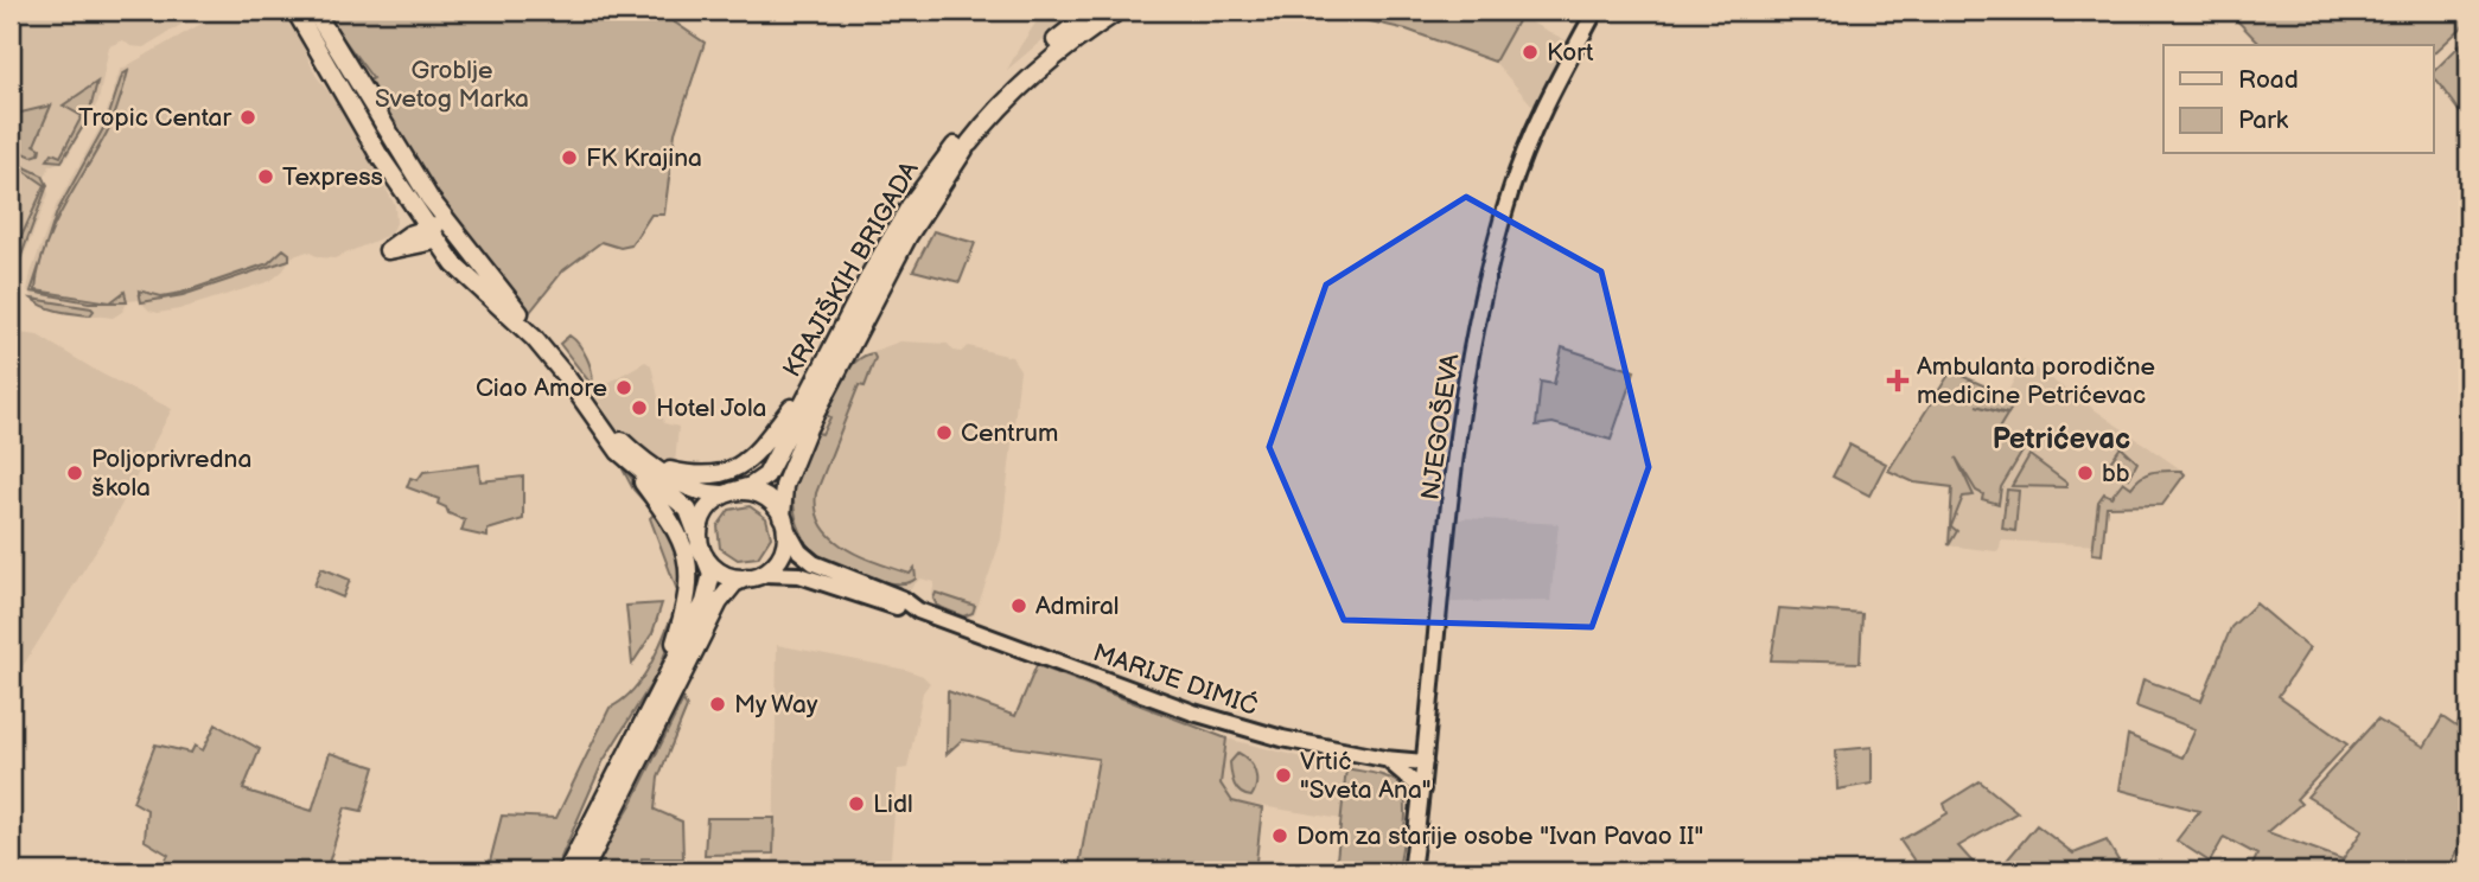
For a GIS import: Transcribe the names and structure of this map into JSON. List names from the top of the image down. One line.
{"streets":{"main road":["KRAJIŠKIH BRIGADA"],"street":["NJEGOŠEVA","MARIJE DIMIĆ"]},"crossings":[["KRAJIŠKIH BRIGADA","MARIJE DIMIĆ"],["NJEGOŠEVA","MARIJE DIMIĆ"]],"districts":["Petrićevac"],"parks":["Groblje Svetog Marka"],"places":{"other":["Kort","Tropic Centar","FK Krajina","Texpress","Ciao Amore","Hotel Jola","Centrum","Poljoprivredna škola","bb","Admiral","My Way","Vrtić \"Sveta Ana\"","Lidl","Dom za starije osobe \"Ivan Pavao II\""],"health":["Ambulanta porodične medicine Petrićevac"]},"legend":["Road","Park"]}
